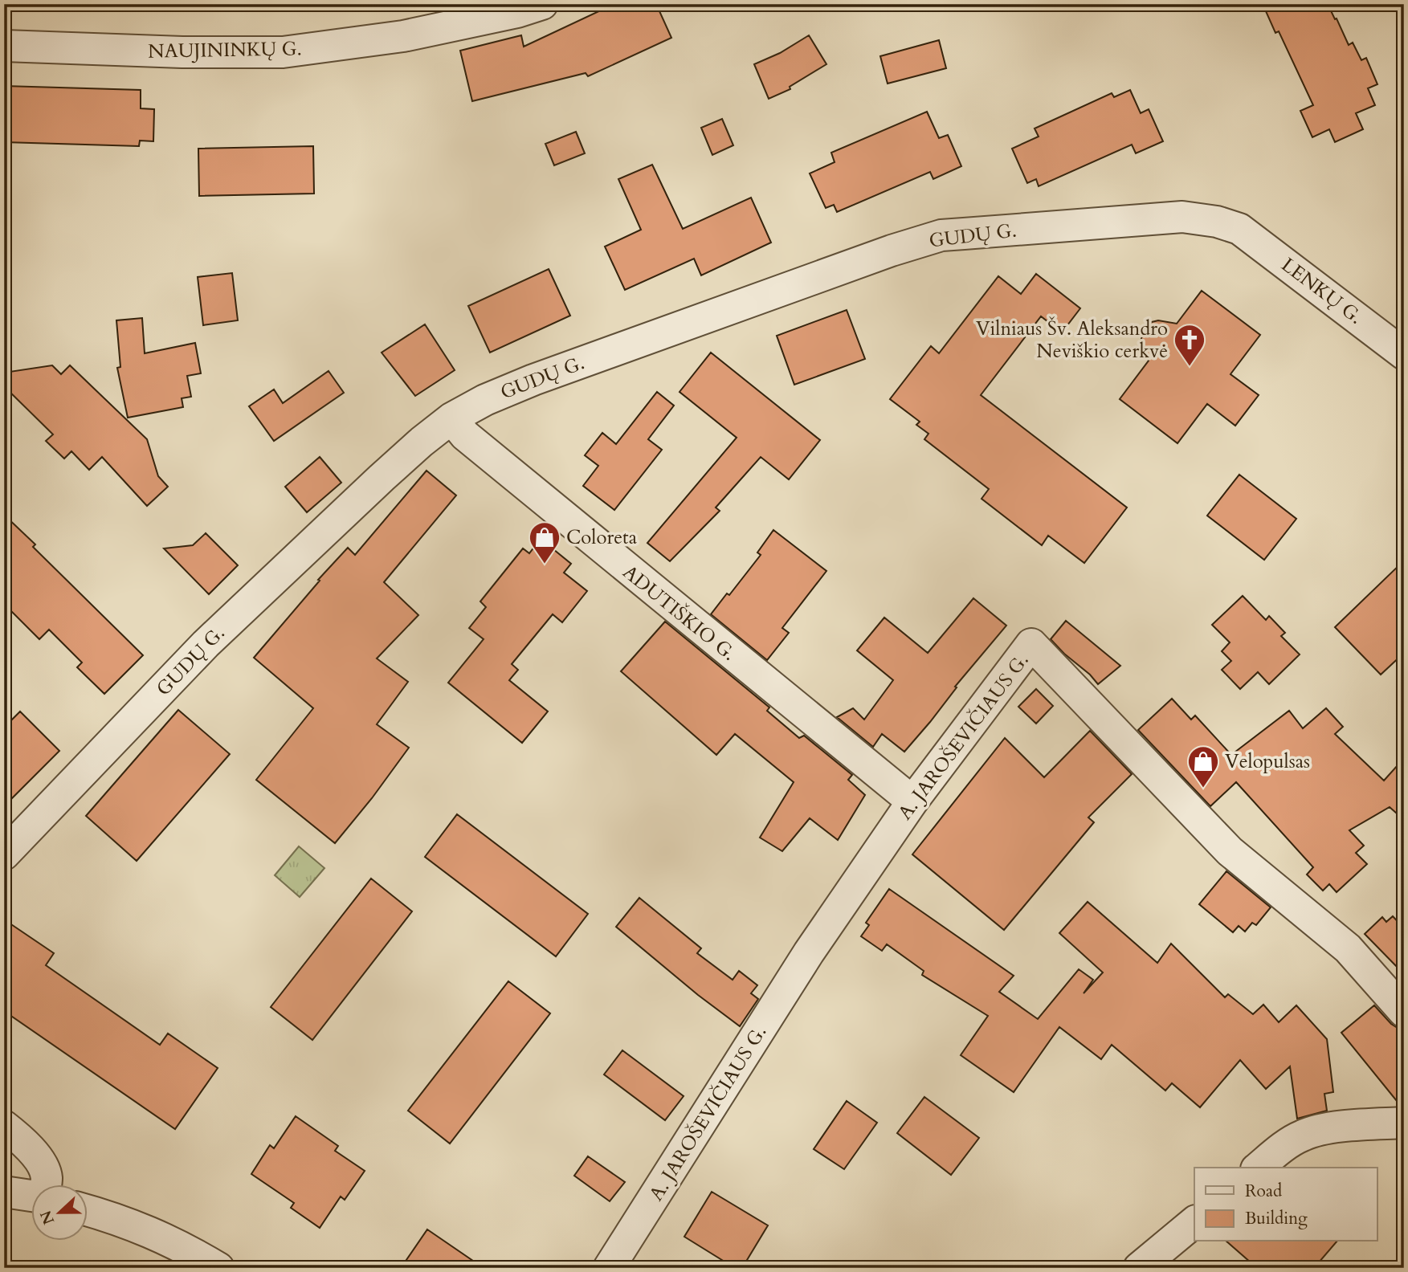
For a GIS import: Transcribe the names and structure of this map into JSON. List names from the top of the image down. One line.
{"streets":{"street":["NAUJININKŲ G.","GUDŲ G.","LENKŲ G.","ADUTIŠKIO G.","A. JAROŠEVIČIAUS G."]},"crossings":[["GUDŲ G.","LENKŲ G."],["GUDŲ G.","ADUTIŠKIO G."],["ADUTIŠKIO G.","A. JAROŠEVIČIAUS G."]],"places":{"church":["Vilniaus Šv. Aleksandro Neviškio cerkvė"],"shop":["Coloreta","Velopulsas"]},"legend":["Road","Building"],"north":"left"}
